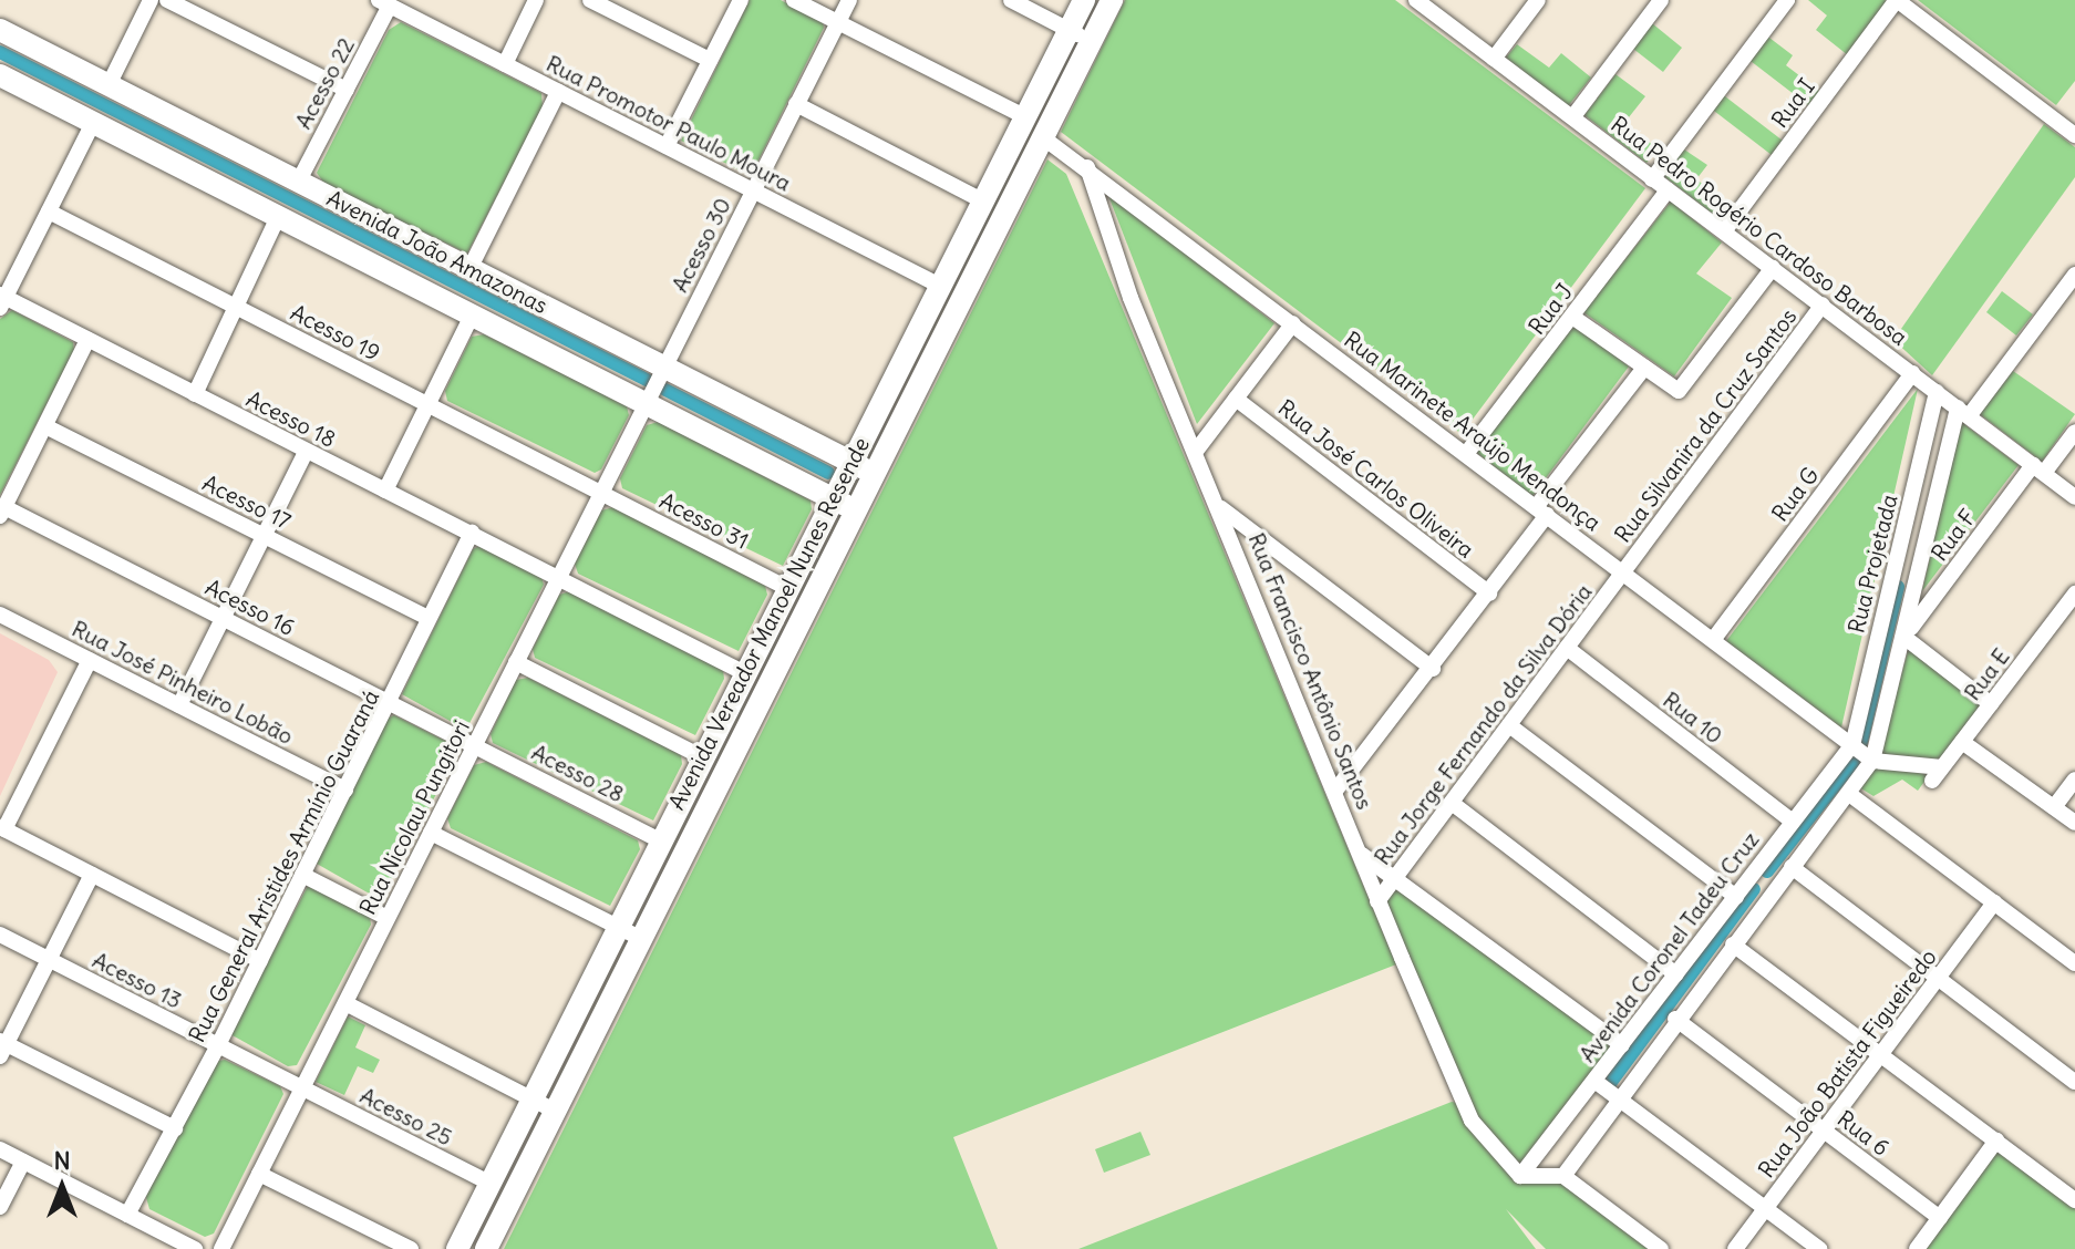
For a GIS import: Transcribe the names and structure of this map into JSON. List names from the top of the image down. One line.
{"streets":{"street":["Acesso 22","Rua I","Rua Promotor Paulo Moura","Rua Pedro Rogério Cardoso Barbosa","Acesso 30","Avenida João Amazonas","Rua J","Acesso 19","Acesso 18","Rua Silvanira da Cruz Santos","Rua Marinete Araújo Mendonça","Rua José Carlos Oliveira","Rua G","Acesso 17","Acesso 31","Rua F","Rua Projetada","Acesso 16","Avenida Vereador Manoel Nunes Resende","Rua Francisco Antônio Santos","Rua E","Rua José Pinheiro Lobão","Rua 10","Rua Jorge Fernando da Silva Dória","Acesso 28","Rua Nicolau Pungitori","Rua General Aristides Armínio Guaraná","Avenida Coronel Tadeu Cruz","Acesso 13","Rua João Batista Figueiredo","Acesso 25","Rua 6"]},"crossings":[["Acesso 22","Rua Promotor Paulo Moura"],["Acesso 22","Avenida João Amazonas"],["Rua I","Rua Pedro Rogério Cardoso Barbosa"],["Rua Promotor Paulo Moura","Acesso 30"],["Rua Promotor Paulo Moura","Avenida Vereador Manoel Nunes Resende"],["Rua Pedro Rogério Cardoso Barbosa","Rua J"],["Rua Pedro Rogério Cardoso Barbosa","Rua Silvanira da Cruz Santos"],["Rua Pedro Rogério Cardoso Barbosa","Rua G"],["Rua Pedro Rogério Cardoso Barbosa","Rua F"],["Rua Pedro Rogério Cardoso Barbosa","Rua Projetada"],["Acesso 30","Avenida João Amazonas"],["Acesso 30","Rua Nicolau Pungitori"],["Avenida João Amazonas","Avenida Vereador Manoel Nunes Resende"],["Avenida João Amazonas","Rua Nicolau Pungitori"],["Rua J","Rua Marinete Araújo Mendonça"],["Acesso 19","Acesso 31"],["Acesso 19","Rua Nicolau Pungitori"],["Acesso 18","Rua Nicolau Pungitori"],["Acesso 18","Rua General Aristides Armínio Guaraná"],["Rua Silvanira da Cruz Santos","Rua Marinete Araújo Mendonça"],["Rua Silvanira da Cruz Santos","Rua Jorge Fernando da Silva Dória"],["Rua Marinete Araújo Mendonça","Rua G"],["Rua Marinete Araújo Mendonça","Rua Projetada"],["Rua Marinete Araújo Mendonça","Avenida Vereador Manoel Nunes Resende"],["Rua Marinete Araújo Mendonça","Rua Francisco Antônio Santos"],["Rua Marinete Araújo Mendonça","Rua E"],["Rua Marinete Araújo Mendonça","Rua Jorge Fernando da Silva Dória"],["Rua Marinete Araújo Mendonça","Avenida Coronel Tadeu Cruz"],["Acesso 17","Rua General Aristides Armínio Guaraná"],["Acesso 31","Avenida Vereador Manoel Nunes Resende"],["Acesso 31","Rua Nicolau Pungitori"],["Rua Projetada","Avenida Coronel Tadeu Cruz"],["Acesso 16","Acesso 28"],["Acesso 16","Rua Nicolau Pungitori"],["Acesso 16","Rua General Aristides Armínio Guaraná"],["Avenida Vereador Manoel Nunes Resende","Acesso 28"],["Avenida Vereador Manoel Nunes Resende","Acesso 25"],["Rua Francisco Antônio Santos","Rua Jorge Fernando da Silva Dória"],["Rua Francisco Antônio Santos","Avenida Coronel Tadeu Cruz"],["Rua José Pinheiro Lobão","Rua General Aristides Armínio Guaraná"],["Rua 10","Rua Jorge Fernando da Silva Dória"],["Rua 10","Avenida Coronel Tadeu Cruz"],["Acesso 28","Rua Nicolau Pungitori"],["Rua Nicolau Pungitori","Acesso 13"],["Rua Nicolau Pungitori","Acesso 25"],["Rua General Aristides Armínio Guaraná","Acesso 13"],["Acesso 13","Acesso 25"],["Rua João Batista Figueiredo","Rua 6"]],"north":"top"}
